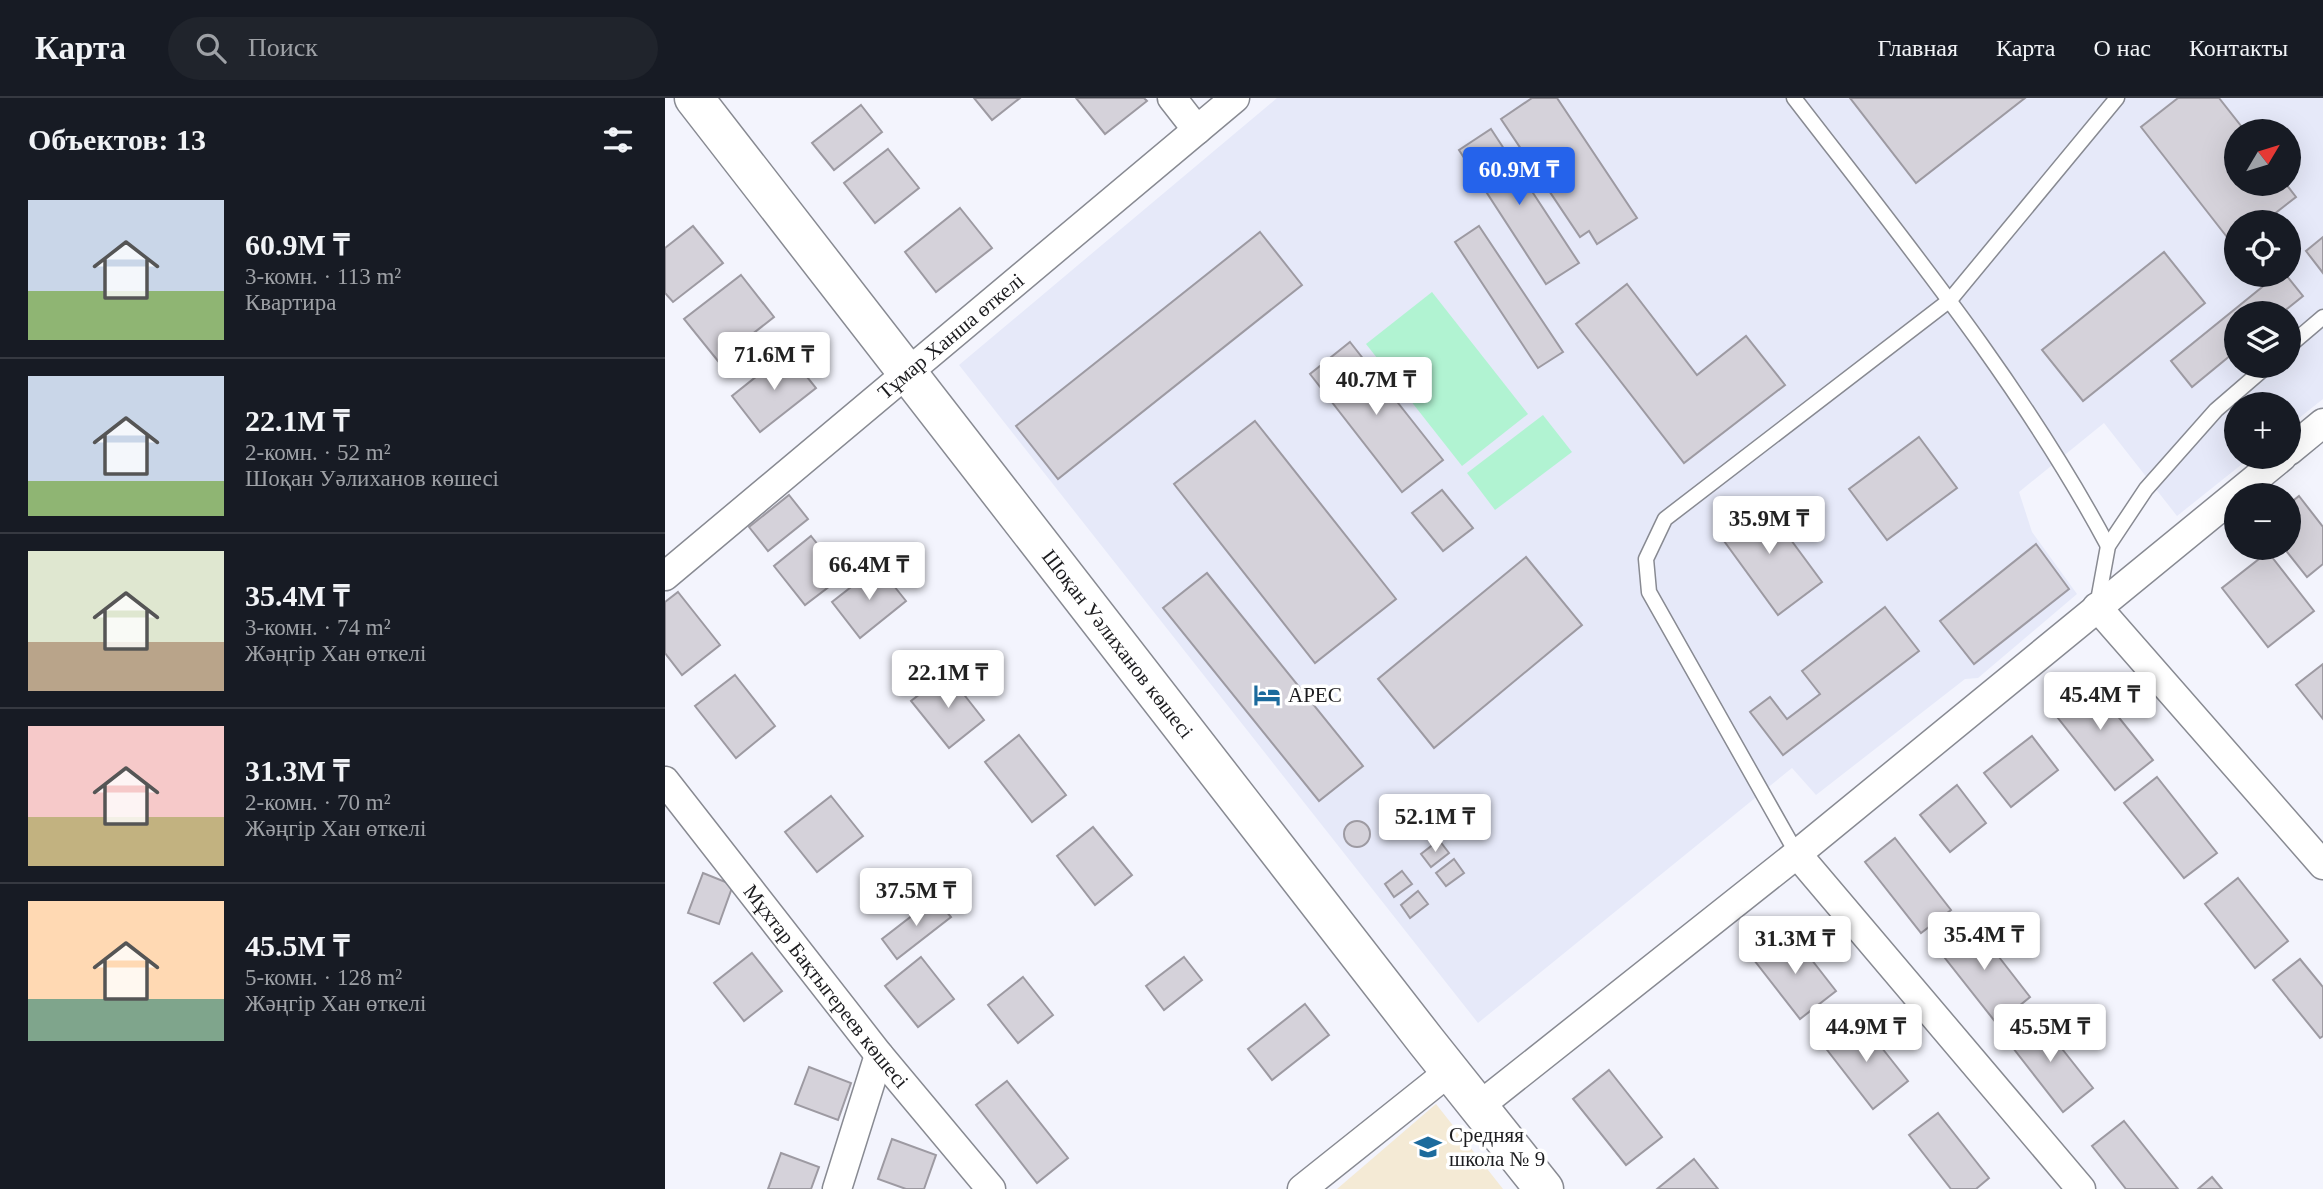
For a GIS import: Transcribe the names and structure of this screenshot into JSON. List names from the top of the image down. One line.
{"streets":{"main road":["Шоқан Уәлиханов көшесі"],"street":["Тұмар Ханша өткелі","Мұхтар Бақтыгереев көшесі"]},"crossings":[["Тұмар Ханша өткелі","Шоқан Уәлиханов көшесі"]],"places":{"hotel":["APEC"],"school or university":["Средняя школа № 9"]},"north":"top right","page":{"header":"Карта","search":"Поиск","nav":["Главная","Карта","О нас","Контакты"],"heading":"Объектов: 13","map_buttons":["+","−"],"price":["60.9M ₸","71.6M ₸","40.7M ₸","35.9M ₸","66.4M ₸","22.1M ₸","45.4M ₸","52.1M ₸","37.5M ₸","35.4M ₸","31.3M ₸","44.9M ₸","45.5M ₸"],"list":[{"name":"60.9M ₸","note":"3-комн. · 113 m² · Квартира"},{"name":"22.1M ₸","note":"2-комн. · 52 m² · Шоқан Уәлиханов көшесі"},{"name":"35.4M ₸","note":"3-комн. · 74 m² · Жәңгір Хан өткелі"},{"name":"31.3M ₸","note":"2-комн. · 70 m² · Жәңгір Хан өткелі"},{"name":"45.5M ₸","note":"5-комн. · 128 m² · Жәңгір Хан өткелі"}]}}
